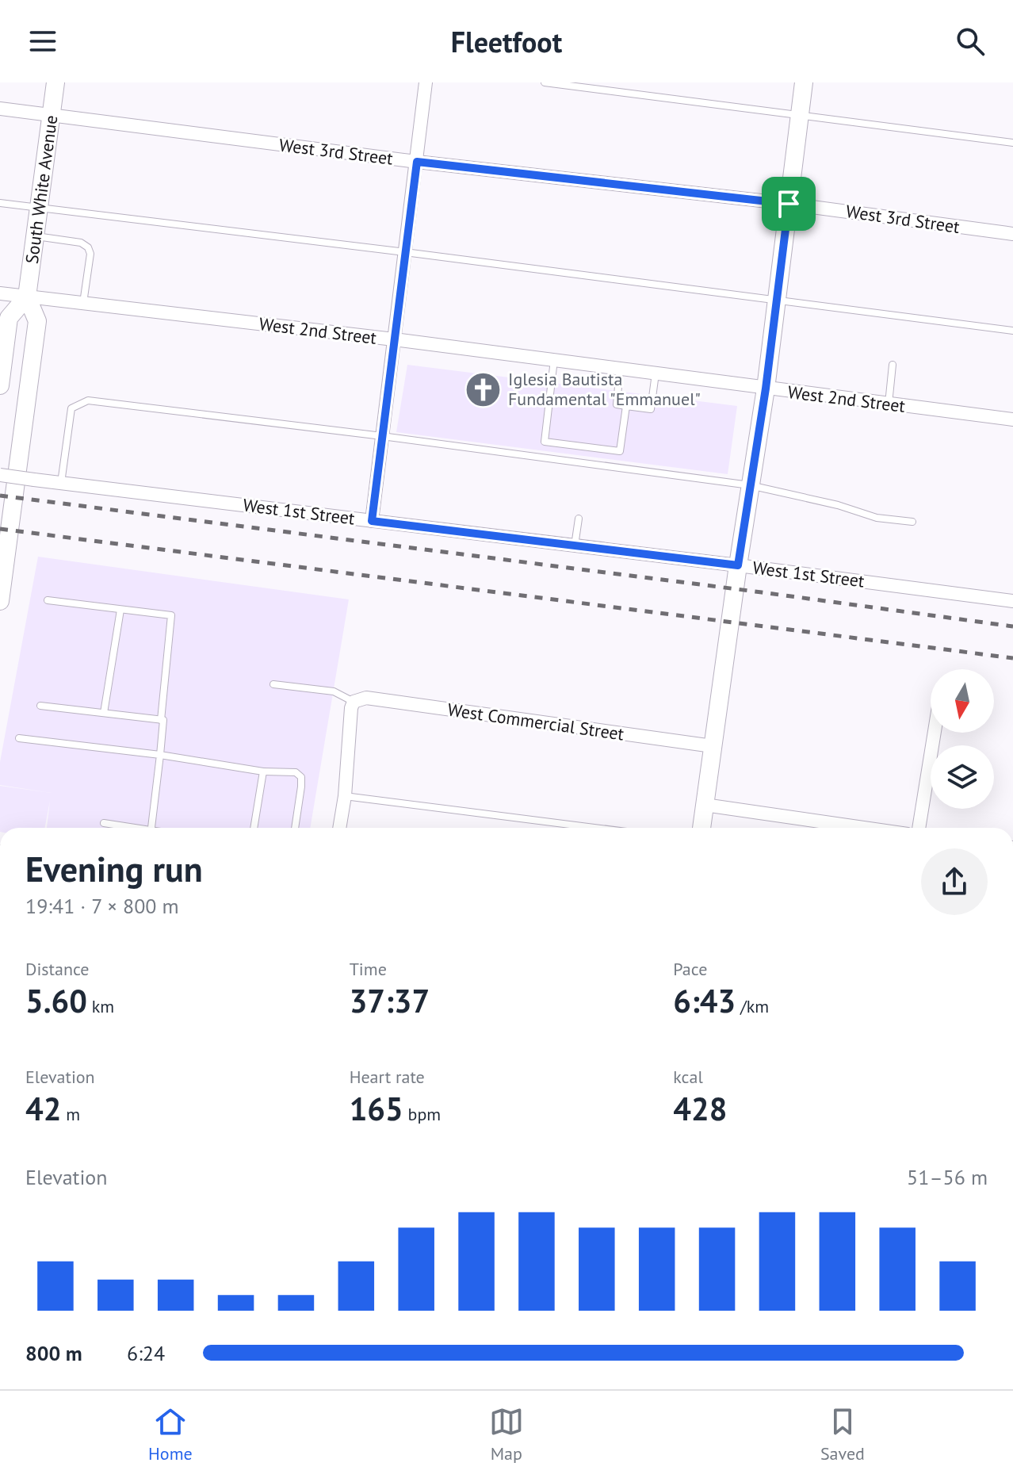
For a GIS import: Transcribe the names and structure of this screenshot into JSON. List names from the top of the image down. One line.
{"streets":{"street":["West 3rd Street","South White Avenue","West 2nd Street","West 1st Street","West Commercial Street"]},"crossings":[["West 3rd Street","South White Avenue"],["South White Avenue","West 2nd Street"]],"places":{"church":["Iglesia Bautista Fundamental \"Emmanuel\""]},"north":"bottom","page":{"header":"Fleetfoot","heading":["Evening run","19:41 · 7 × 800 m"],"stats":[["Distance","5.60 km"],["Time","37:37"],["Pace","6:43 /km"],["Elevation","42 m"],["Heart rate","165 bpm"],["kcal","428"]],"chart":["Elevation","51–56 m"],"list":[{"name":"800 m","note":"6:24"}],"tabs":["Home","Map","Saved"]}}
